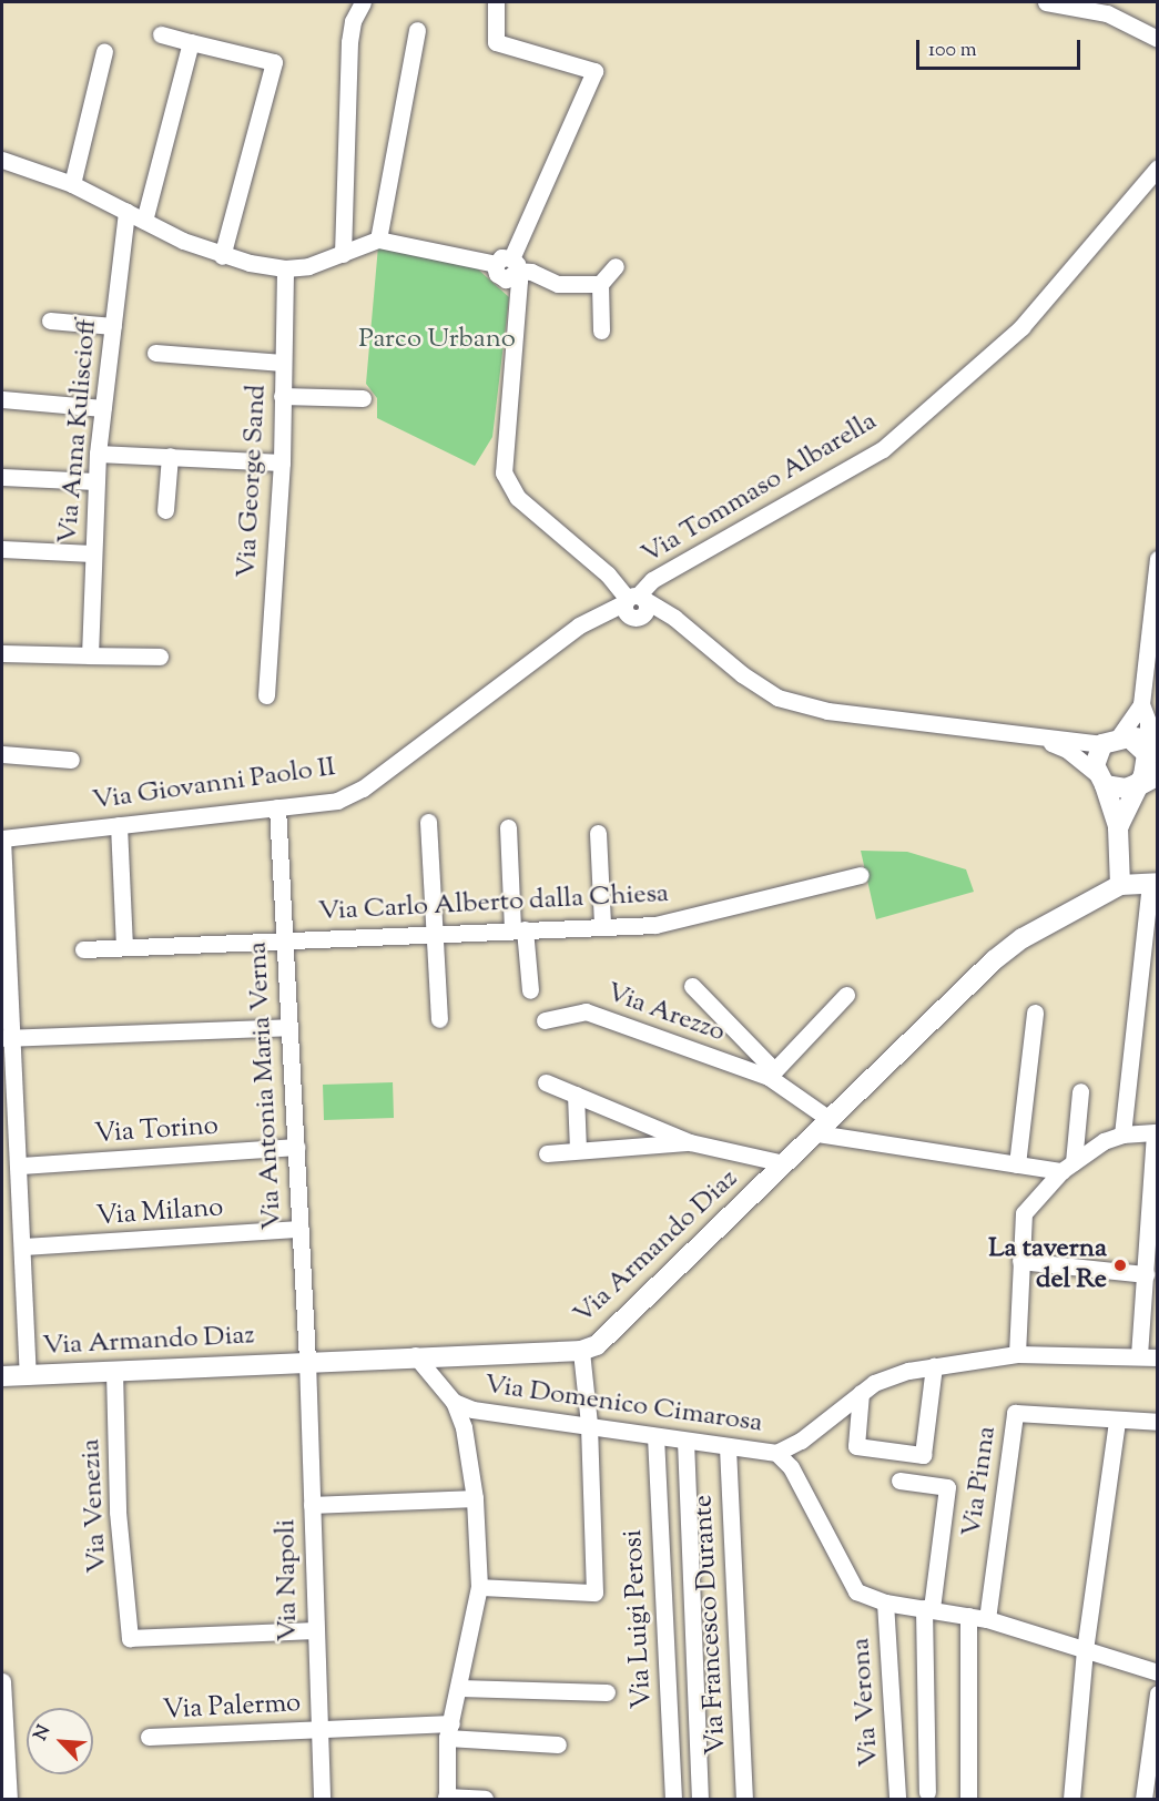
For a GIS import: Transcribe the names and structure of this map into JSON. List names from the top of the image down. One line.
{"streets":{"main road":["Via Armando Diaz"],"street":["Via Anna Kuliscioff","Via George Sand","Via Tommaso Albarella","Via Giovanni Paolo II","Via Carlo Alberto dalla Chiesa","Via Arezzo","Via Antonia Maria Verna","Via Torino","Via Milano","Via Domenico Cimarosa","Via Pinna","Via Venezia","Via Napoli","Via Luigi Perosi","Via Francesco Durante","Via Verona","Via Palermo"]},"crossings":[["Via Tommaso Albarella","Via Giovanni Paolo II"],["Via Giovanni Paolo II","Via Antonia Maria Verna"],["Via Carlo Alberto dalla Chiesa","Via Antonia Maria Verna"],["Via Arezzo","Via Armando Diaz"],["Via Antonia Maria Verna","Via Torino"],["Via Antonia Maria Verna","Via Milano"],["Via Antonia Maria Verna","Via Armando Diaz"],["Via Antonia Maria Verna","Via Napoli"],["Via Armando Diaz","Via Domenico Cimarosa"],["Via Armando Diaz","Via Venezia"],["Via Armando Diaz","Via Napoli"],["Via Domenico Cimarosa","Via Pinna"],["Via Domenico Cimarosa","Via Luigi Perosi"],["Via Domenico Cimarosa","Via Francesco Durante"],["Via Domenico Cimarosa","Via Verona"],["Via Venezia","Via Napoli"],["Via Napoli","Via Palermo"]],"parks":["Parco Urbano"],"places":["La taverna del Re"],"scale_bar":"100 m","north":"top left"}
